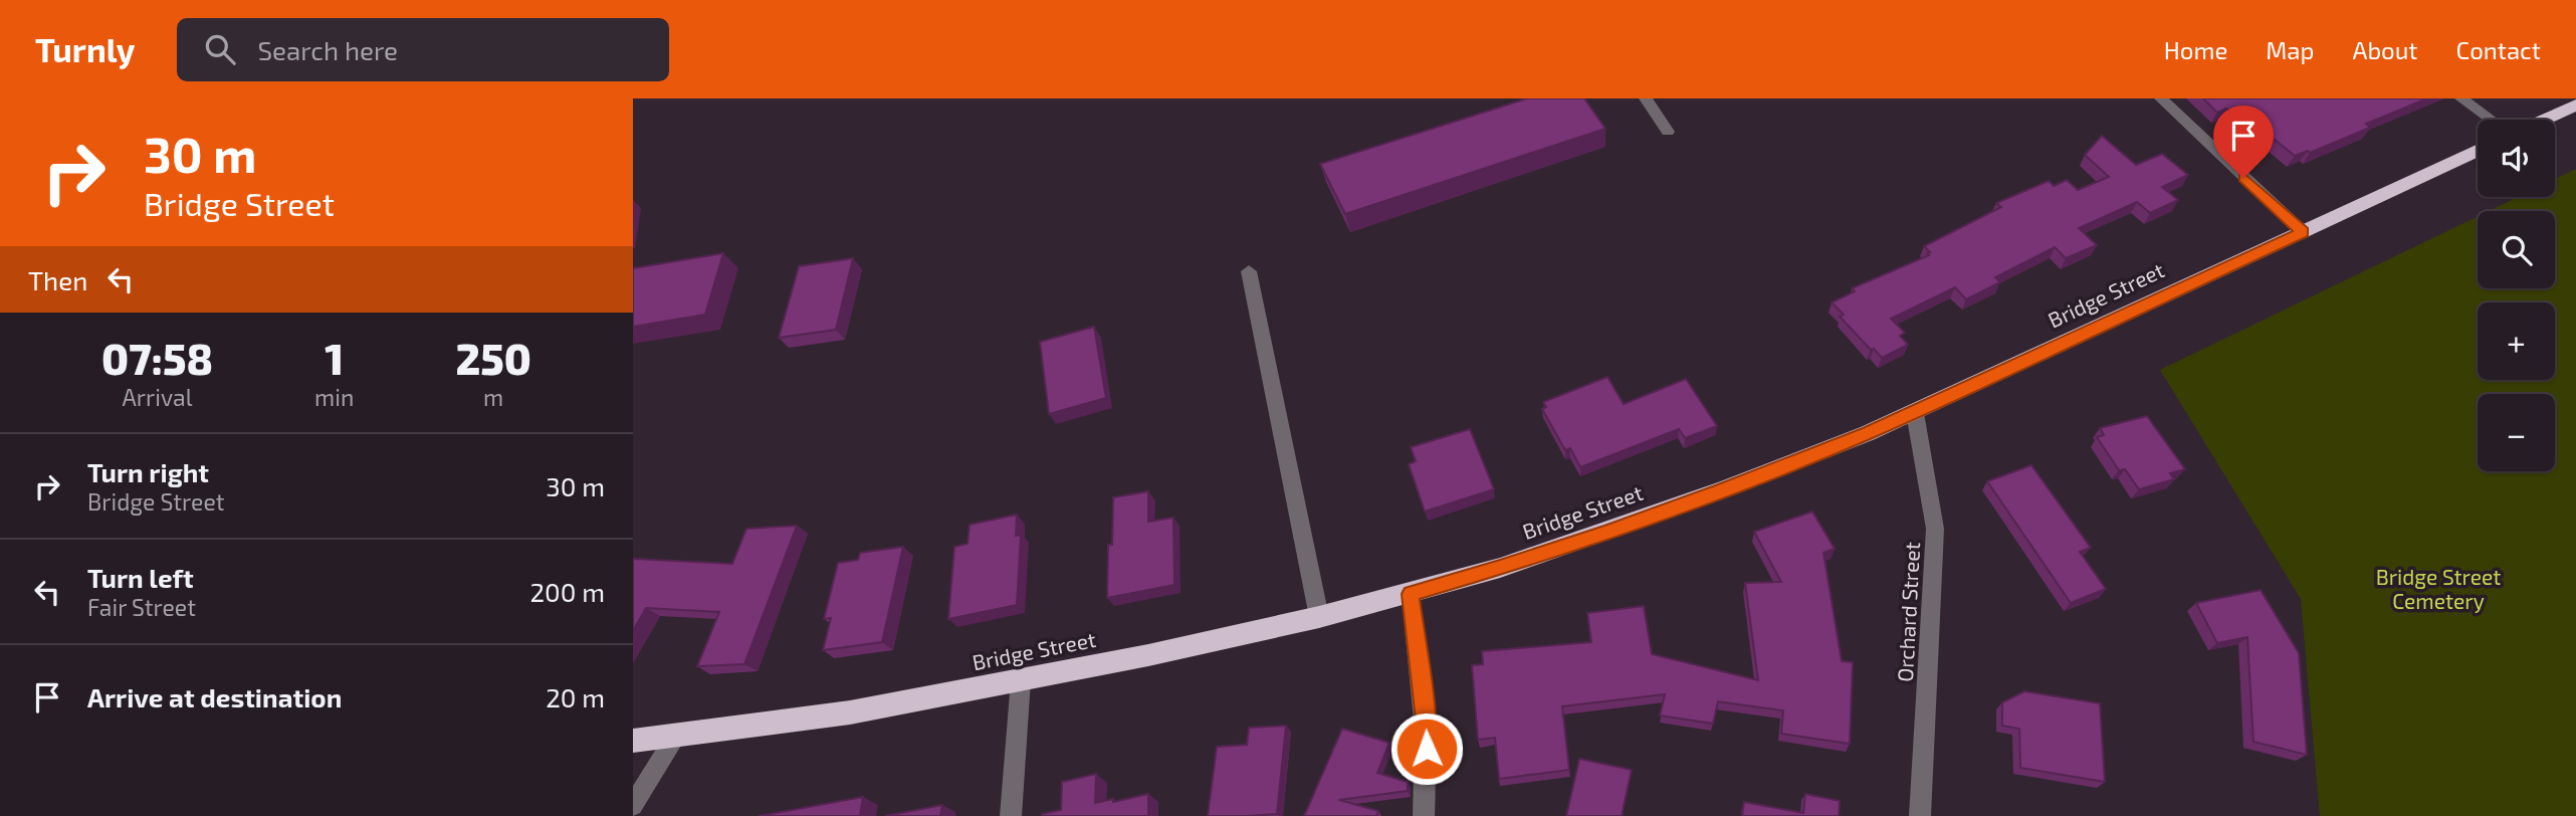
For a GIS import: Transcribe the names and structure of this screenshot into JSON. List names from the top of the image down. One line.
{"streets":{"highway":["Bridge Street"],"street":["Orchard Street"]},"crossings":[["Bridge Street","Orchard Street"]],"parks":["Bridge Street Cemetery"],"page":{"header":"Turnly","search":"Search here","nav":["Home","Map","About","Contact"],"turn":["30 m","Bridge Street"],"map_buttons":["+","−"],"then":"Then","eta":["07:58","Arrival","1","min","250","m"],"list":[{"name":"Turn right","note":"Bridge Street","value":"30 m"},{"name":"Turn left","note":"Fair Street","value":"200 m"},{"name":"Arrive at destination","value":"20 m"}]}}
